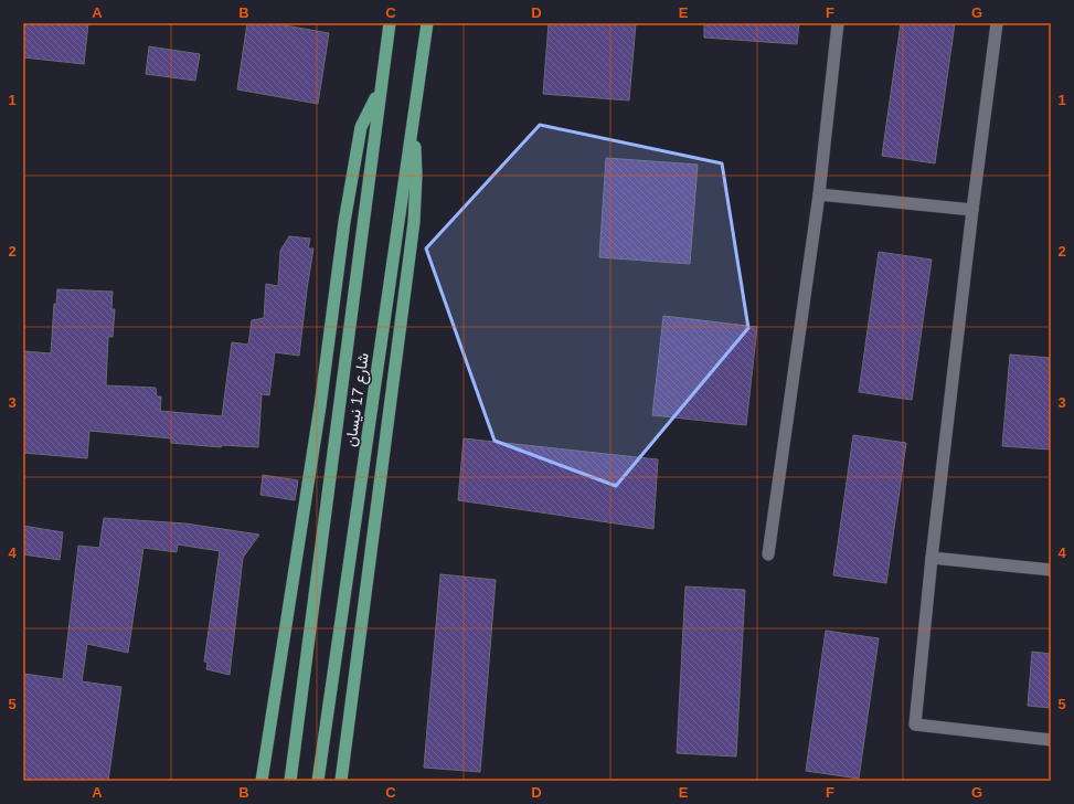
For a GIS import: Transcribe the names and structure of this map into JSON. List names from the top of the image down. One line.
{"streets":{"main road":["شارع 17 نيسان"]},"grid":{"columns":["A","B","C","D","E","F","G"],"rows":["1","2","3","4","5"]}}
